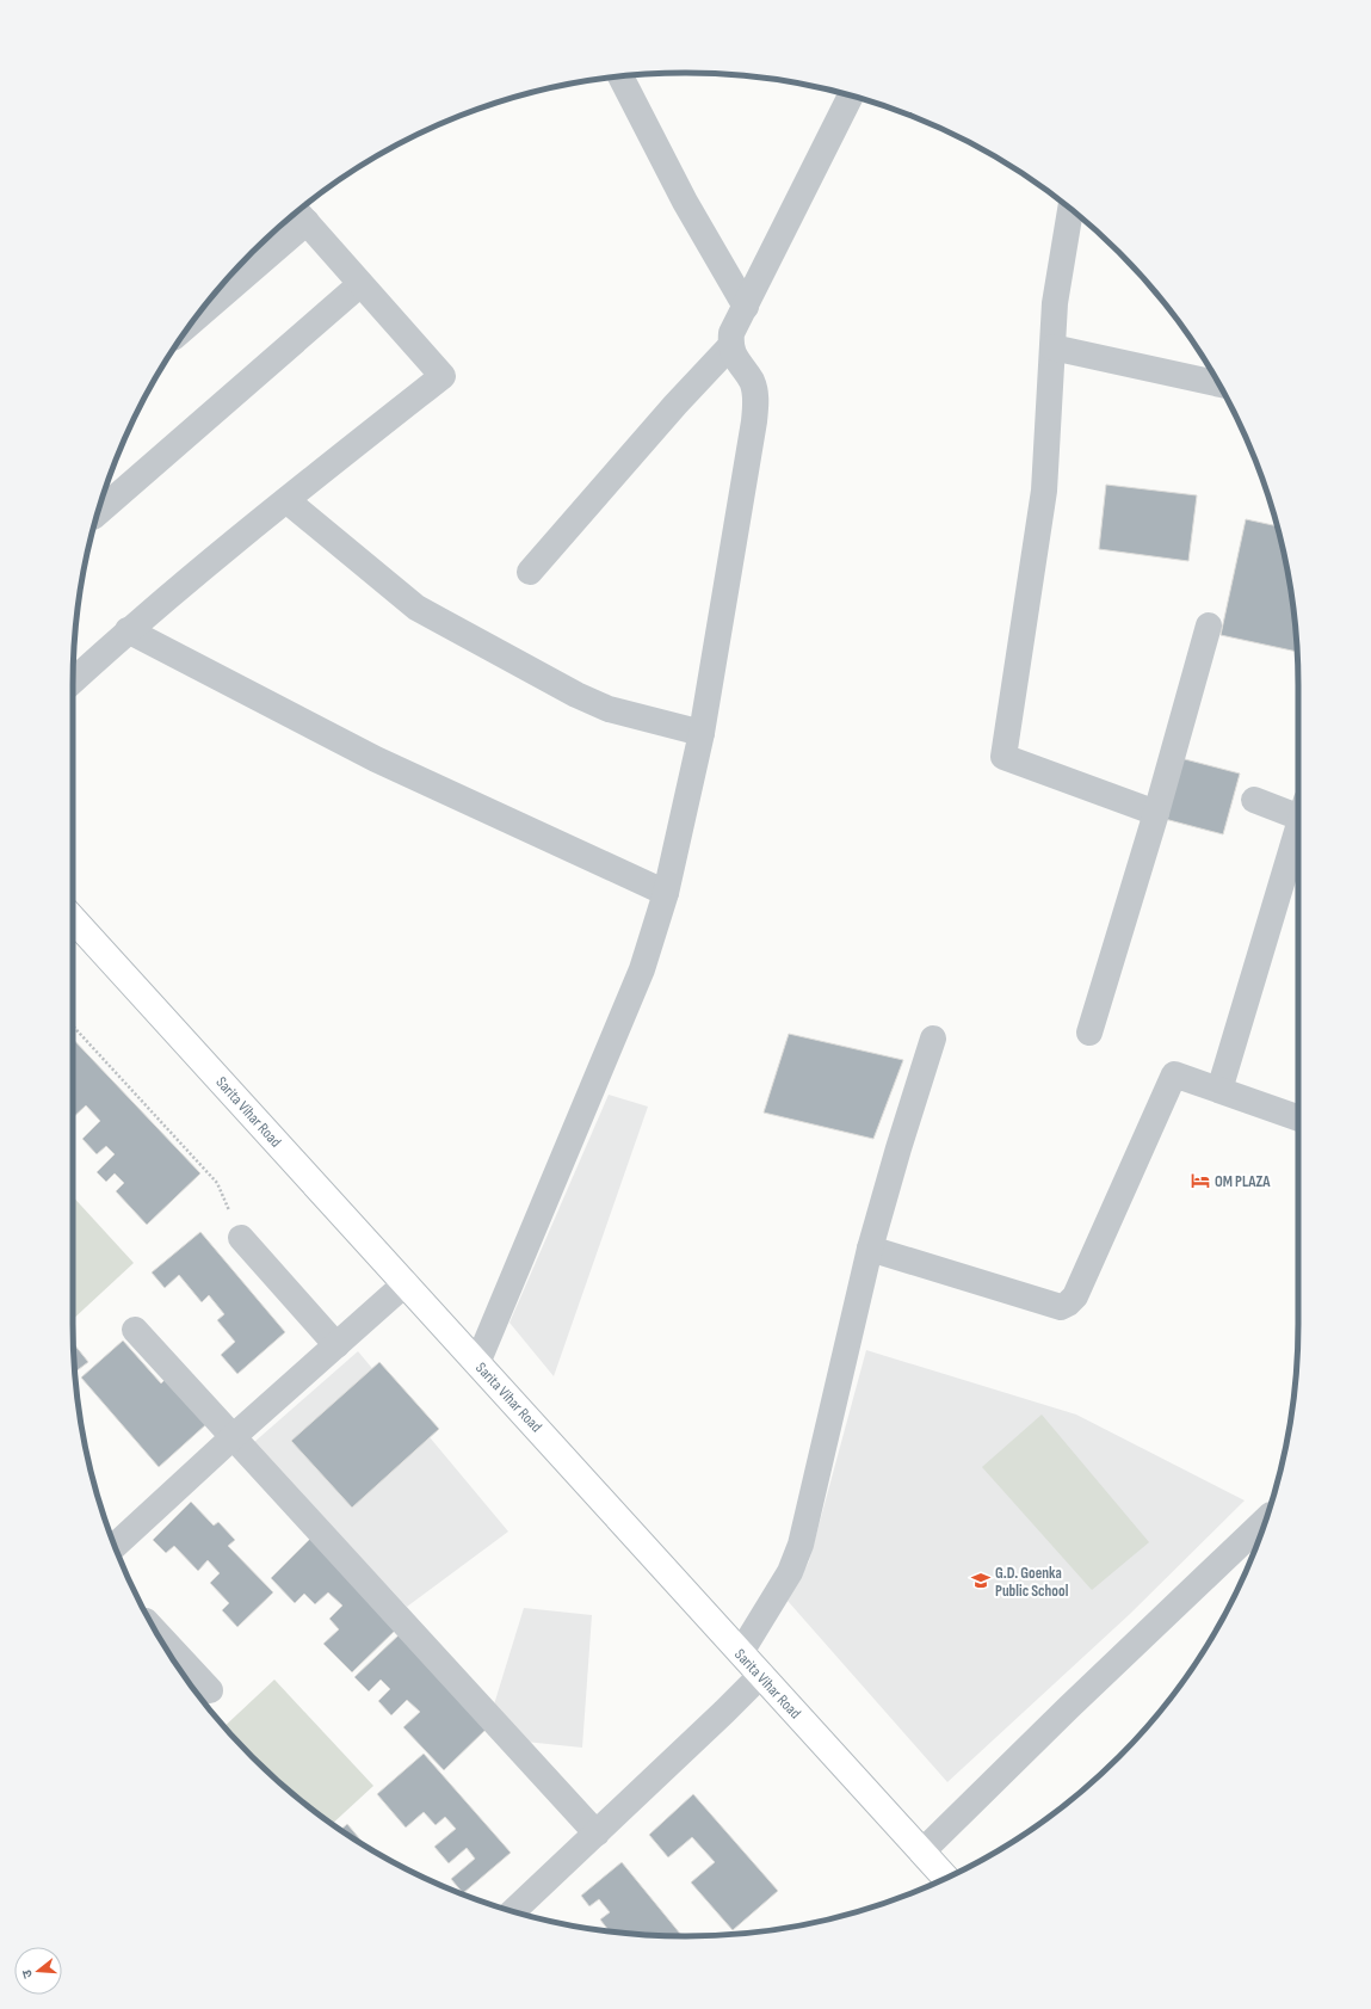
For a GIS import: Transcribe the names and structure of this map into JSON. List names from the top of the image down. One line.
{"streets":{"street":["Sarita Vihar Road"]},"places":{"hotel":["OM PLAZA"],"school or university":["G.D. Goenka Public School"]},"north":"left"}
